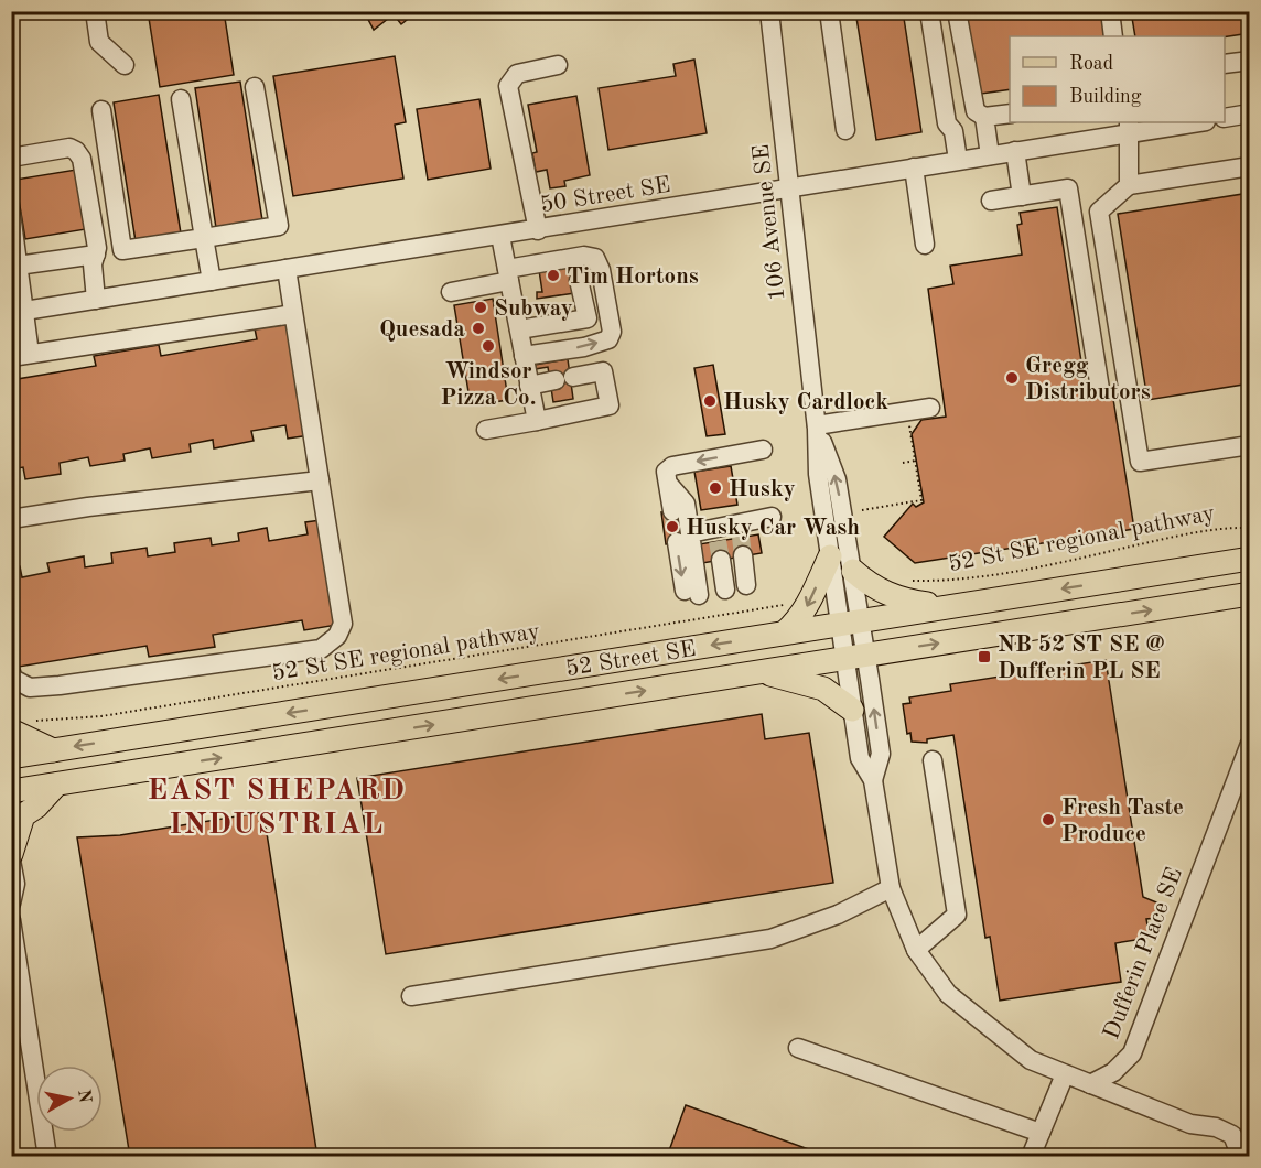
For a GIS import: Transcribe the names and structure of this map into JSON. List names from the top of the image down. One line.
{"streets":{"main road":["52 Street SE"],"street":["50 Street SE","106 Avenue SE","Dufferin Place SE"],"path":["52 St SE regional pathway"]},"crossings":[["50 Street SE","106 Avenue SE"],["106 Avenue SE","52 Street SE"]],"districts":["EAST SHEPARD INDUSTRIAL"],"places":{"other":["Tim Hortons","Subway","Quesada","Windsor Pizza Co.","Gregg Distributors","Husky Cardlock","Husky","Husky Car Wash","Fresh Taste Produce"],"transit":["NB 52 ST SE @ Dufferin PL SE"]},"legend":["Road","Building"],"north":"right"}
